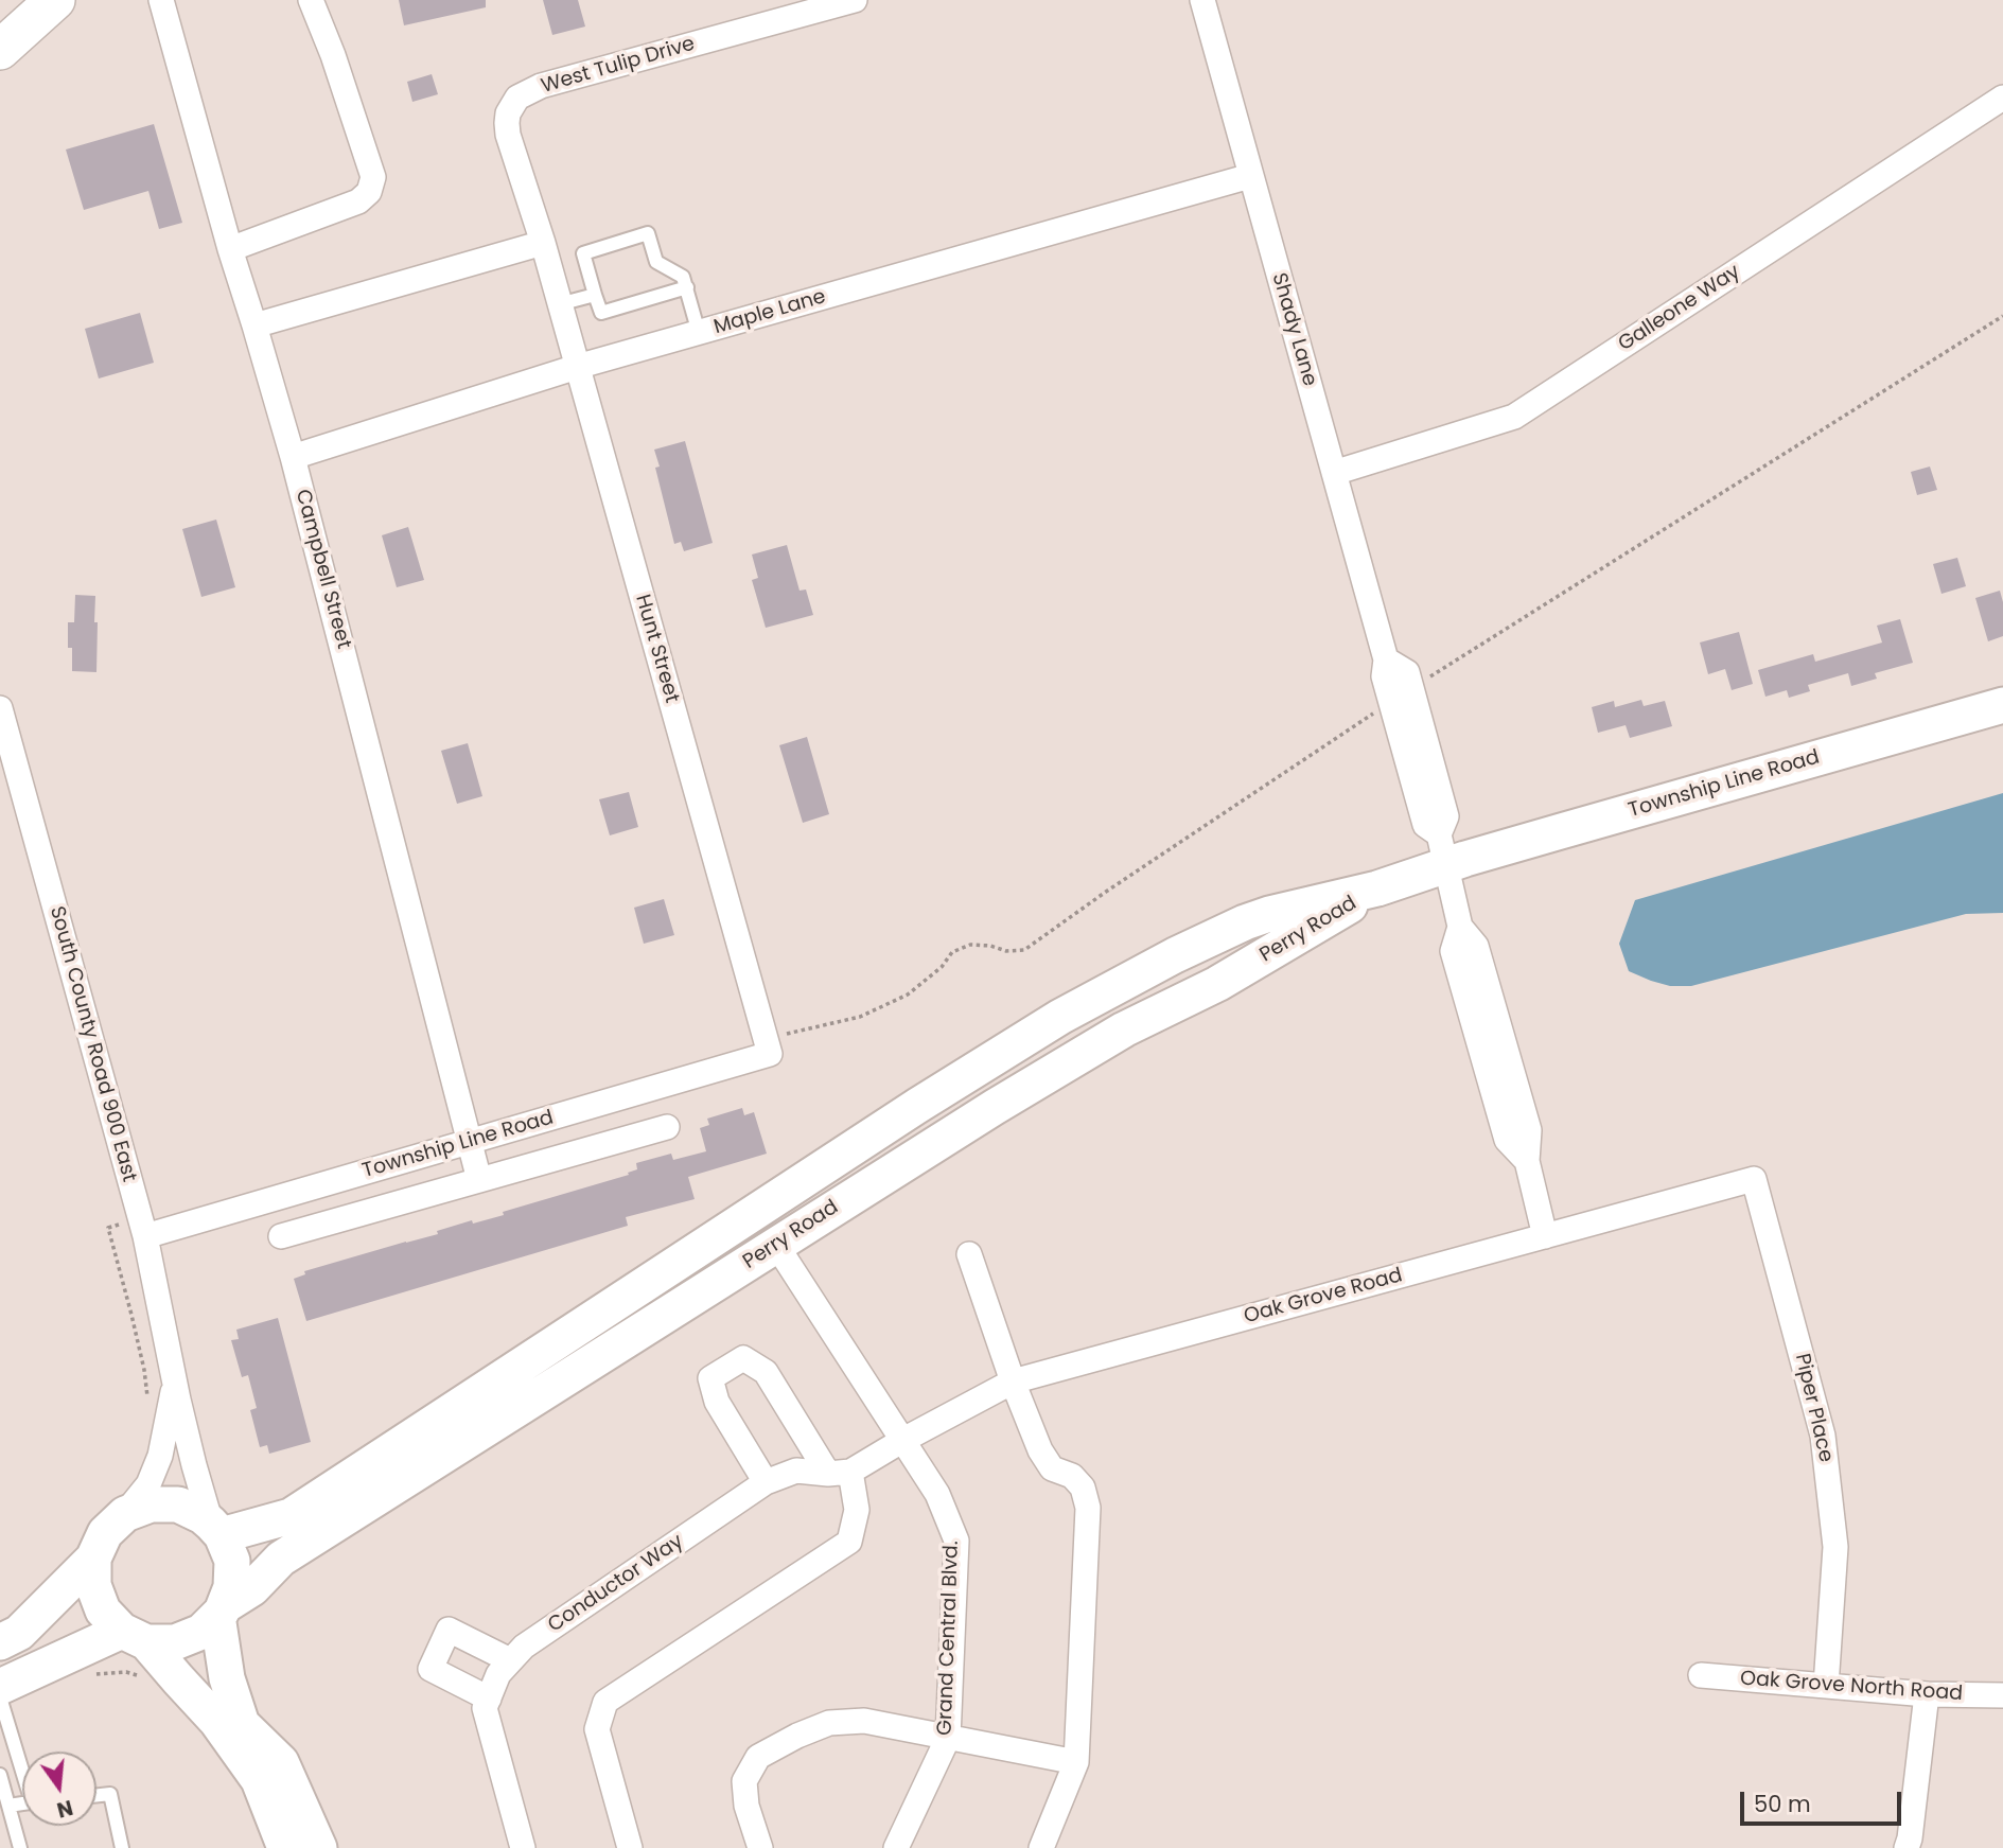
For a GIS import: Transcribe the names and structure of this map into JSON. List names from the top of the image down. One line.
{"streets":{"street":["West Tulip Drive","Galleone Way","Maple Lane","Shady Lane","Campbell Street","Hunt Street","Township Line Road","Perry Road","South County Road 900 East","Oak Grove Road","Piper Place","Conductor Way","Grand Central Blvd.","Oak Grove North Road"]},"crossings":[["West Tulip Drive","Hunt Street"],["Galleone Way","Shady Lane"],["Maple Lane","Shady Lane"],["Maple Lane","Campbell Street"],["Maple Lane","Hunt Street"],["Shady Lane","Township Line Road"],["Campbell Street","Township Line Road"],["Hunt Street","Township Line Road"],["Township Line Road","Perry Road"],["Township Line Road","South County Road 900 East"],["Perry Road","South County Road 900 East"],["Perry Road","Grand Central Blvd."],["Oak Grove Road","Piper Place"],["Oak Grove Road","Grand Central Blvd."],["Piper Place","Oak Grove North Road"]],"scale_bar":"50 m","north":"bottom"}
